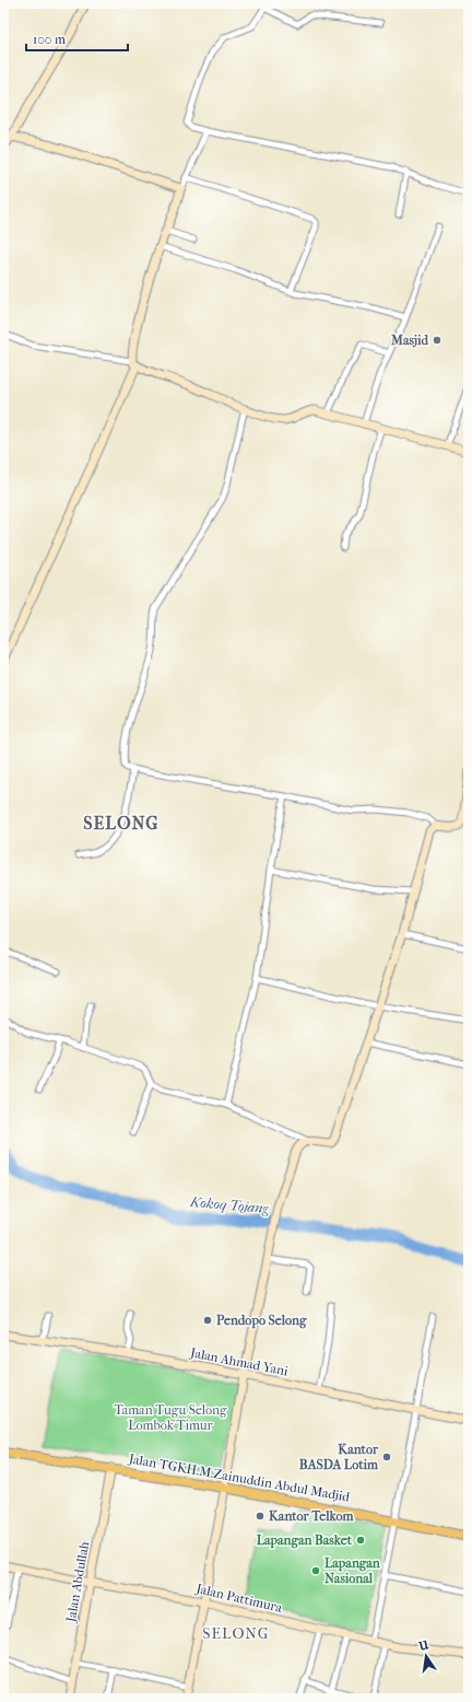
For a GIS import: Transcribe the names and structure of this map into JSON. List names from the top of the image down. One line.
{"streets":{"main road":["Jalan TGKH.M.Zainuddin Abdul Madjid"],"street":["Jalan Ahmad Yani","Jalan Abdullah","Jalan Pattimura"]},"crossings":[["Jalan TGKH.M.Zainuddin Abdul Madjid","Jalan Abdullah"],["Jalan Abdullah","Jalan Pattimura"]],"districts":["SELONG","SELONG"],"water":["Kokoq Tojang"],"parks":["Taman Tugu Selong Lombok Timur"],"places":["Masjid","Pendopo Selong","Kantor BASDA Lotim","Kantor Telkom","Lapangan Basket","Lapangan Nasional"],"scale_bar":"100 m","north":"top"}
